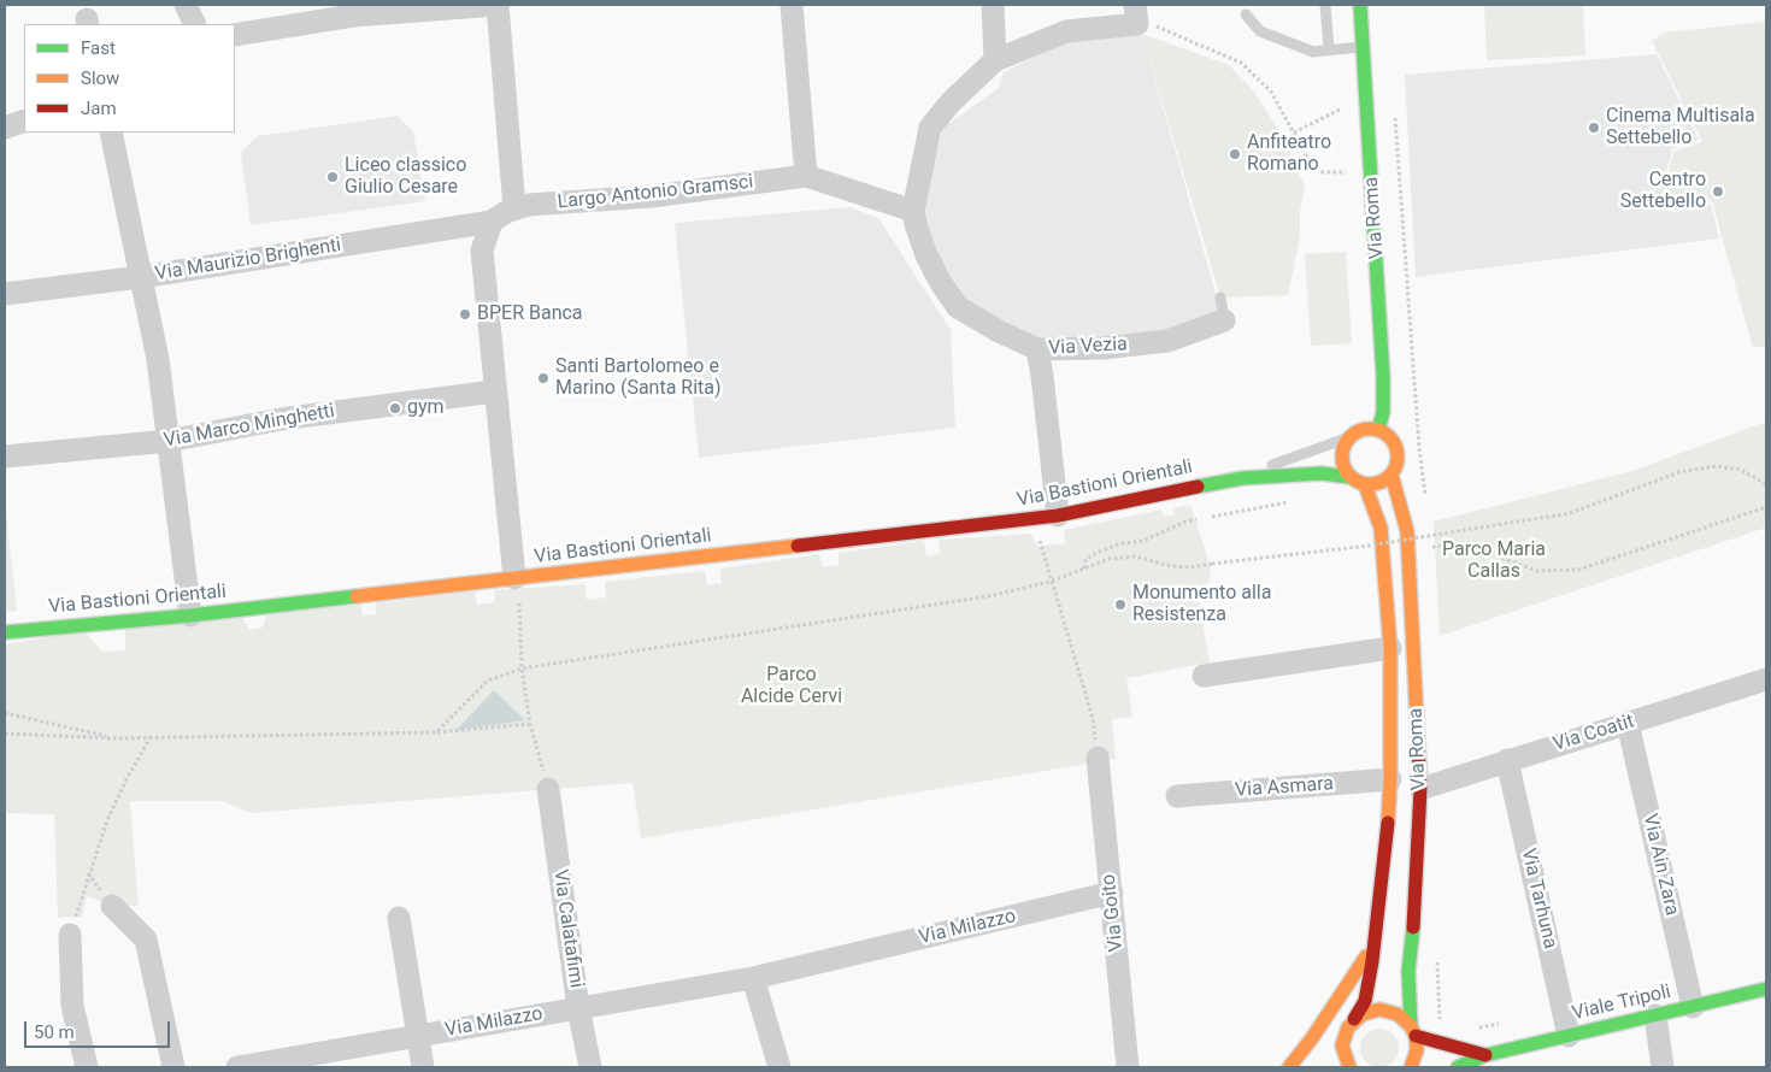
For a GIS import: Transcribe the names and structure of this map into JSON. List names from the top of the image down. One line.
{"streets":{"street":["Largo Antonio Gramsci","Via Roma","Via Maurizio Brighenti","Via Vezia","Via Marco Minghetti","Via Bastioni Orientali","Via Coatit","Via Asmara","Via Ain Zara","Via Tarhuna","Via Goito","Via Milazzo","Via Calatafimi","Viale Tripoli"]},"crossings":[["Largo Antonio Gramsci","Via Maurizio Brighenti"],["Via Roma","Via Bastioni Orientali"],["Via Roma","Via Coatit"],["Via Roma","Via Asmara"],["Via Roma","Viale Tripoli"],["Via Coatit","Via Ain Zara"],["Via Coatit","Via Tarhuna"],["Via Ain Zara","Viale Tripoli"],["Via Tarhuna","Viale Tripoli"],["Via Goito","Via Milazzo"],["Via Milazzo","Via Calatafimi"]],"parks":["Parco Maria Callas","Parco Alcide Cervi"],"places":["Cinema Multisala Settebello","Anfiteatro Romano","Liceo classico Giulio Cesare","Centro Settebello","BPER Banca","Santi Bartolomeo e Marino (Santa Rita)","gym","Monumento alla Resistenza"],"legend":["Fast","Slow","Jam"],"scale_bar":"50 m"}
